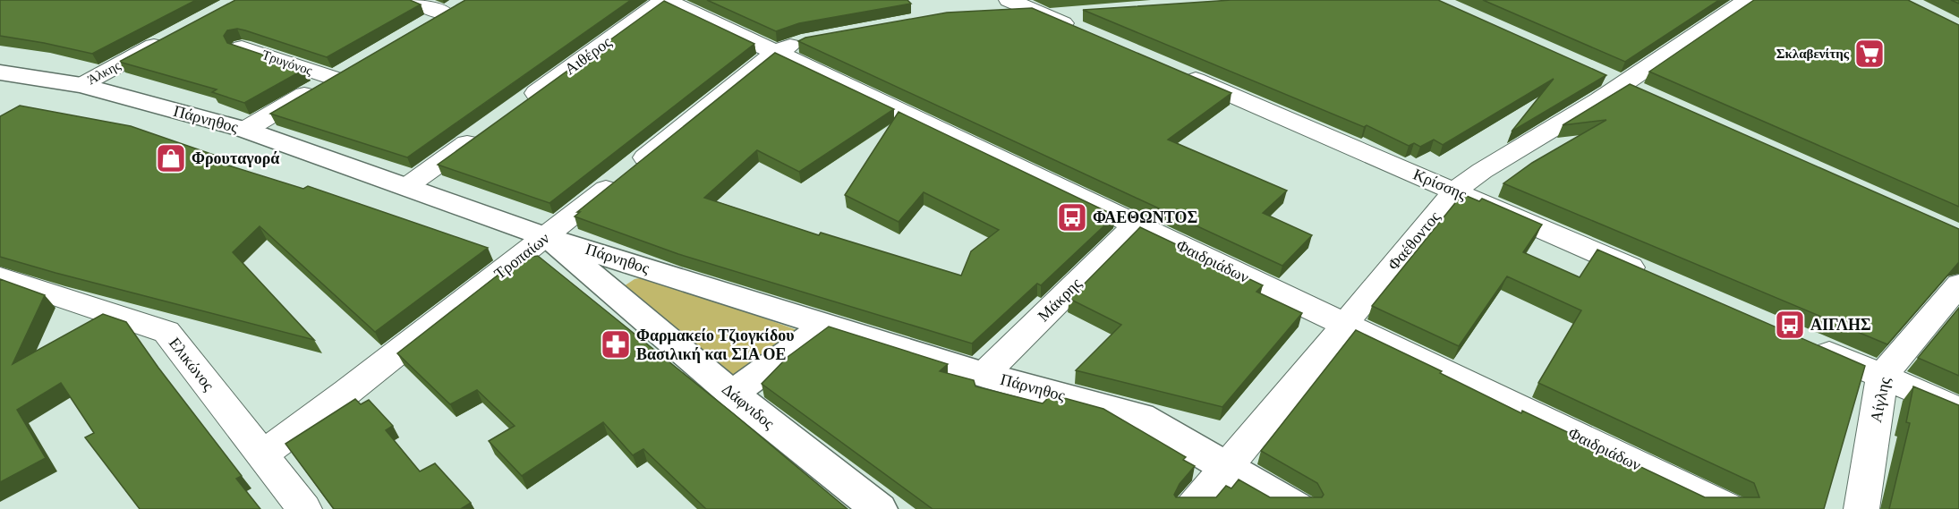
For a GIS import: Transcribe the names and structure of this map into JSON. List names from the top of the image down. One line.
{"streets":{"street":["Αιθέρος","Τρυγόνος","Άλκης","Πάρνηθος","Κρίσσης","Φαέθοντος","Τροπαίων","Φαιδριάδων","Μάκρης","Ελικώνος","Αίγλης","Δάφνιδος"]},"crossings":[["Αιθέρος","Φαιδριάδων"],["Τρυγόνος","Πάρνηθος"],["Άλκης","Πάρνηθος"],["Πάρνηθος","Φαέθοντος"],["Πάρνηθος","Τροπαίων"],["Πάρνηθος","Μάκρης"],["Πάρνηθος","Δάφνιδος"],["Κρίσσης","Φαέθοντος"],["Φαέθοντος","Φαιδριάδων"],["Τροπαίων","Φαιδριάδων"],["Τροπαίων","Ελικώνος"],["Τροπαίων","Δάφνιδος"],["Φαιδριάδων","Μάκρης"]],"places":{"supermarket":["Σκλαβενίτης"],"shop":["Φρουταγορά"],"bus stop":["ΦΑΕΘΩΝΤΟΣ","ΑΙΓΛΗΣ"],"pharmacy":["Φαρμακείο Τζιογκίδου Βασιλική και ΣΙΑ ΟΕ"]}}
